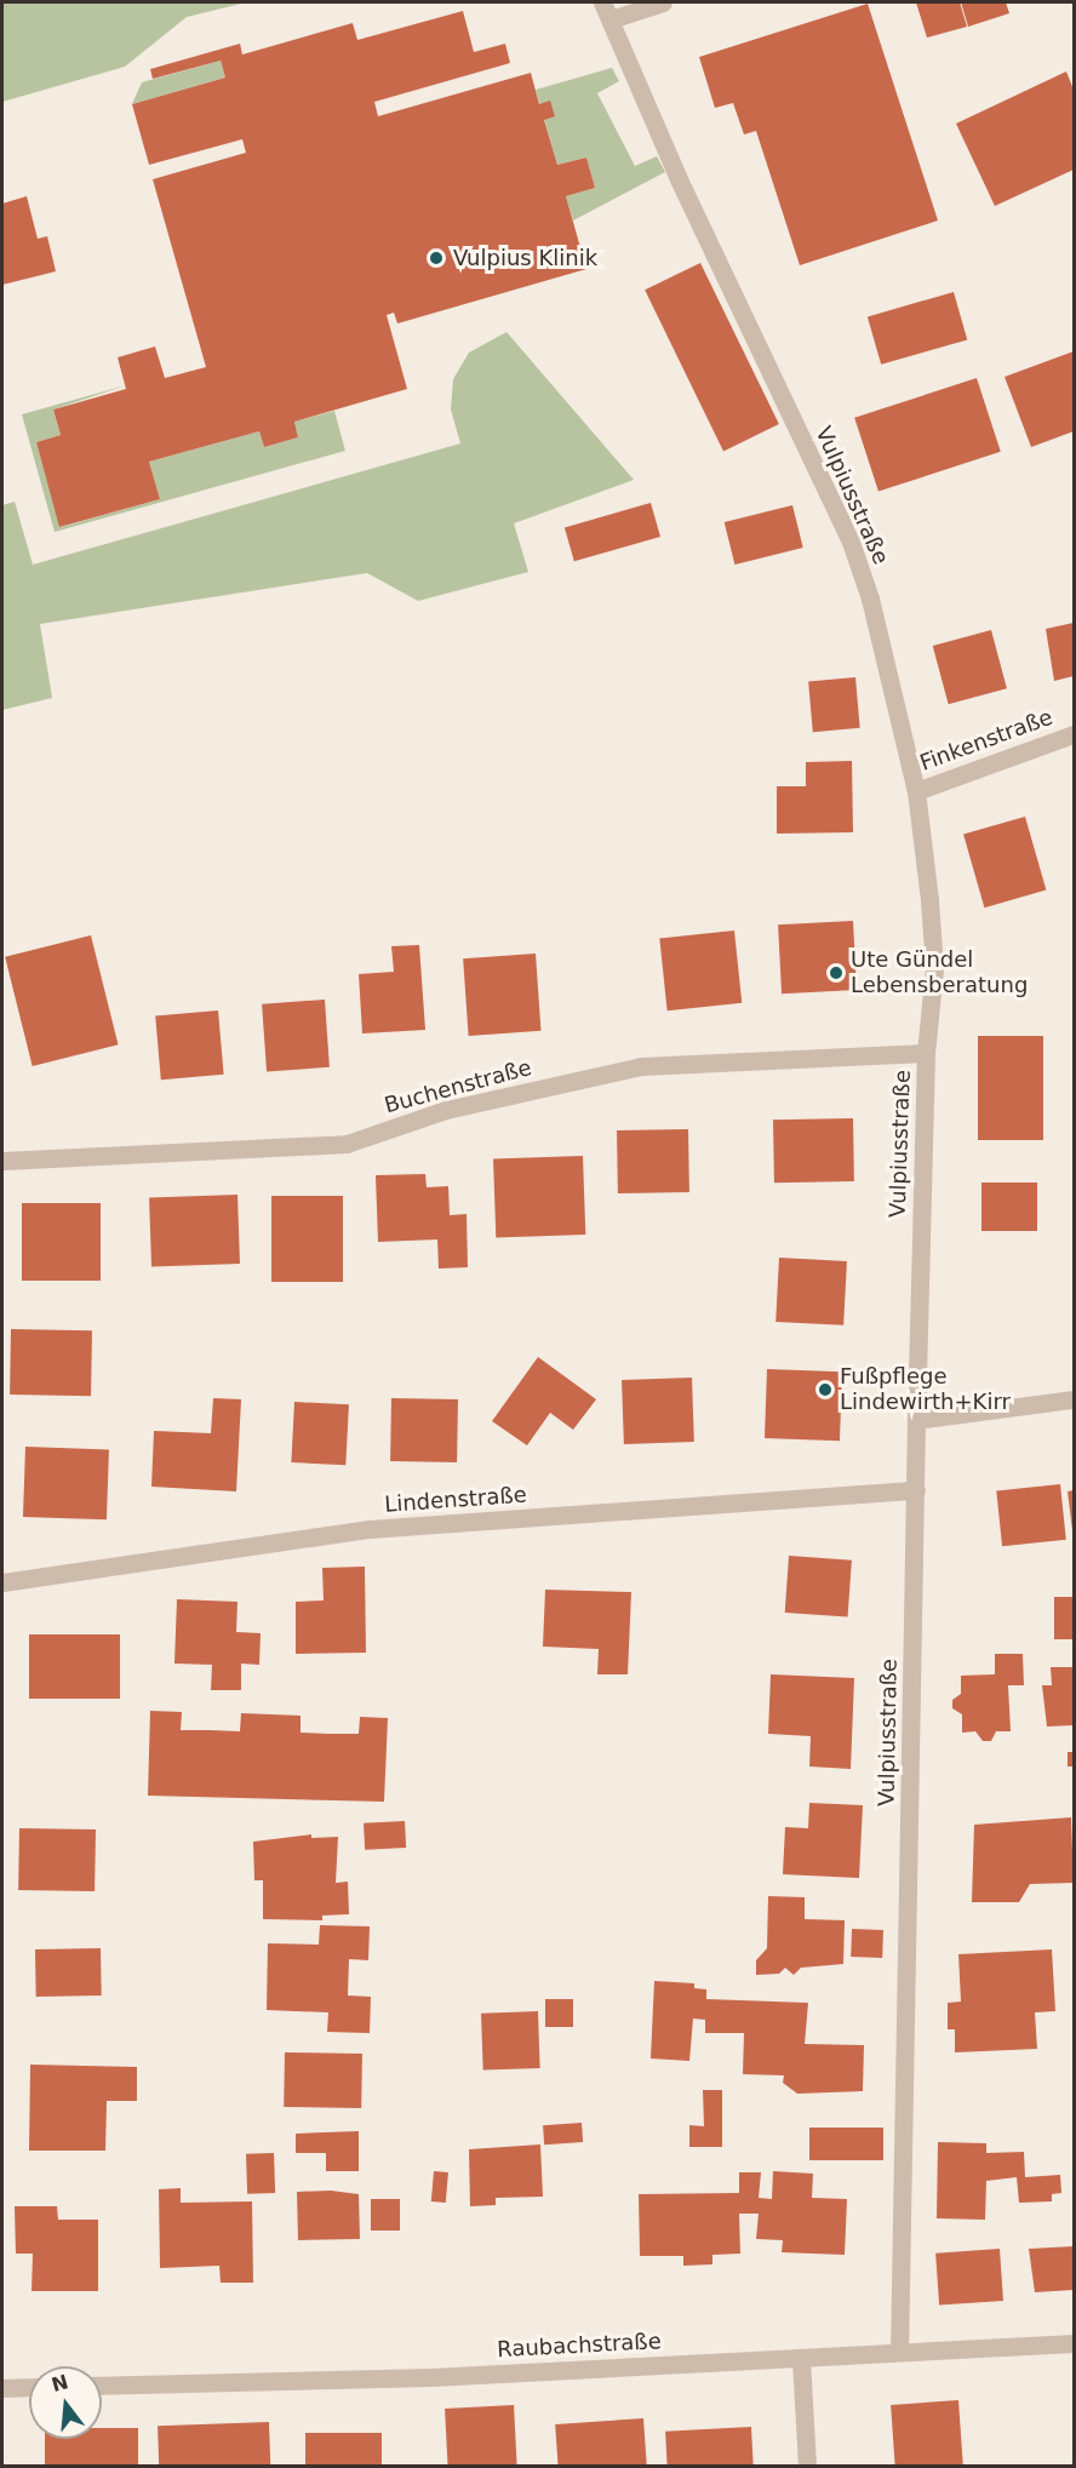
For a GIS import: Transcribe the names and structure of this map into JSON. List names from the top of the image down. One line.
{"streets":{"street":["Vulpiusstraße","Finkenstraße","Buchenstraße","Lindenstraße","Raubachstraße"]},"crossings":[["Vulpiusstraße","Finkenstraße"],["Vulpiusstraße","Buchenstraße"],["Vulpiusstraße","Lindenstraße"],["Vulpiusstraße","Raubachstraße"]],"places":["Vulpius Klinik","Ute Gündel Lebensberatung","Fußpflege Lindewirth+Kirr"],"north":"top"}
